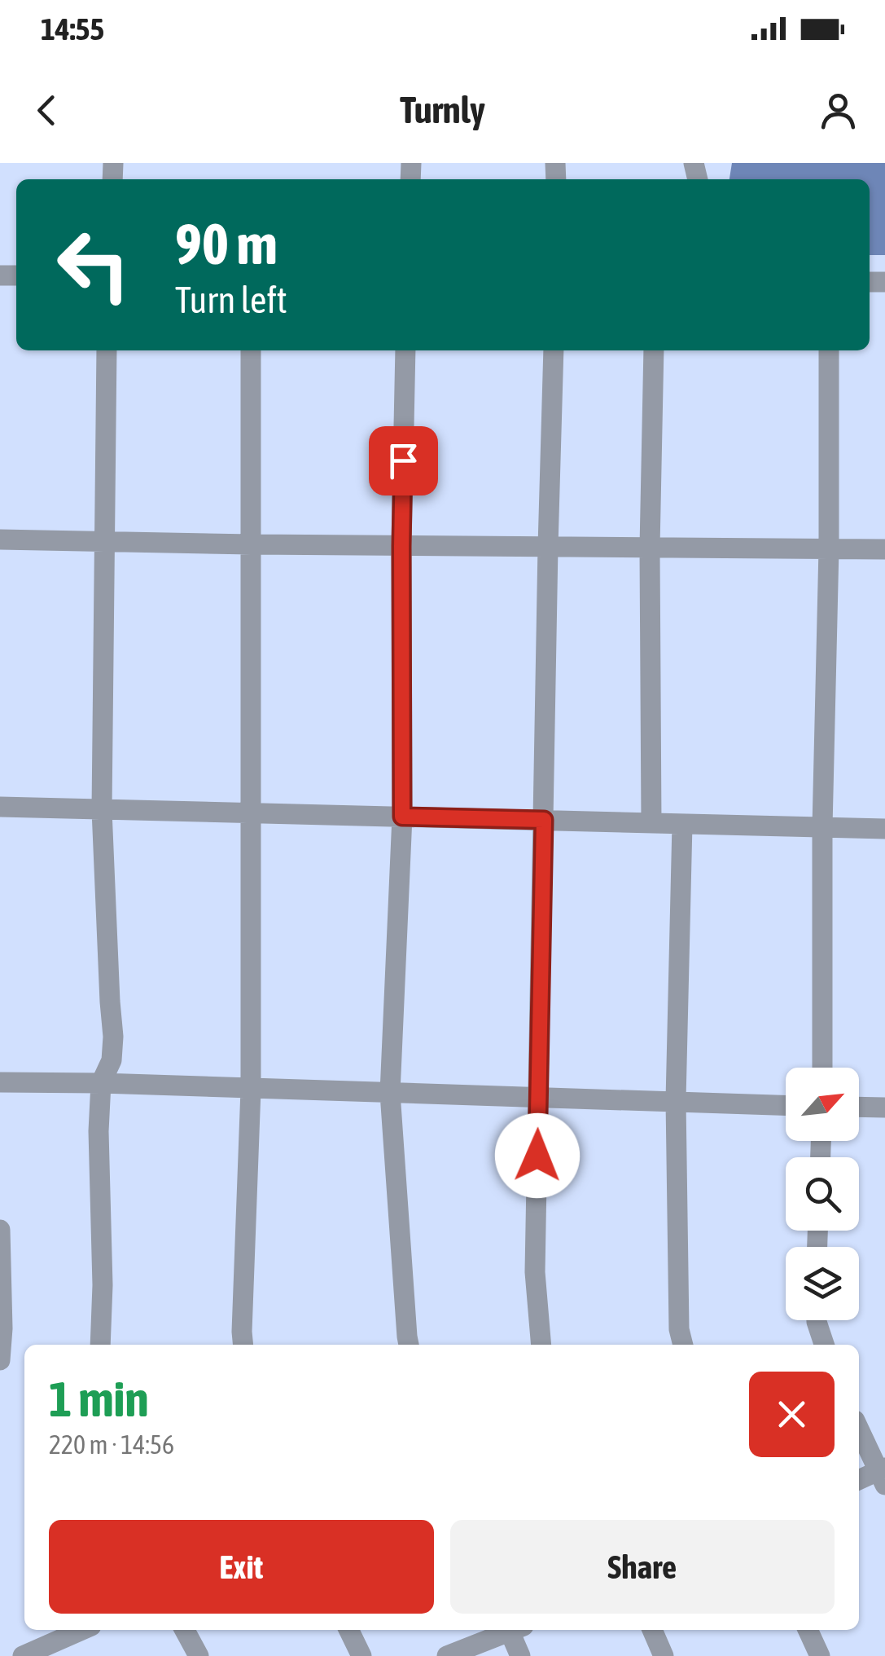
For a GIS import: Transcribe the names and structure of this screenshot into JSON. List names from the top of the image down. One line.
{"north":"top right","page":{"status":"14:55","header":"Turnly","turn":["90 m","Turn left"],"heading":["1 min","220 m · 14:56"],"buttons":["Exit","Share"]}}
